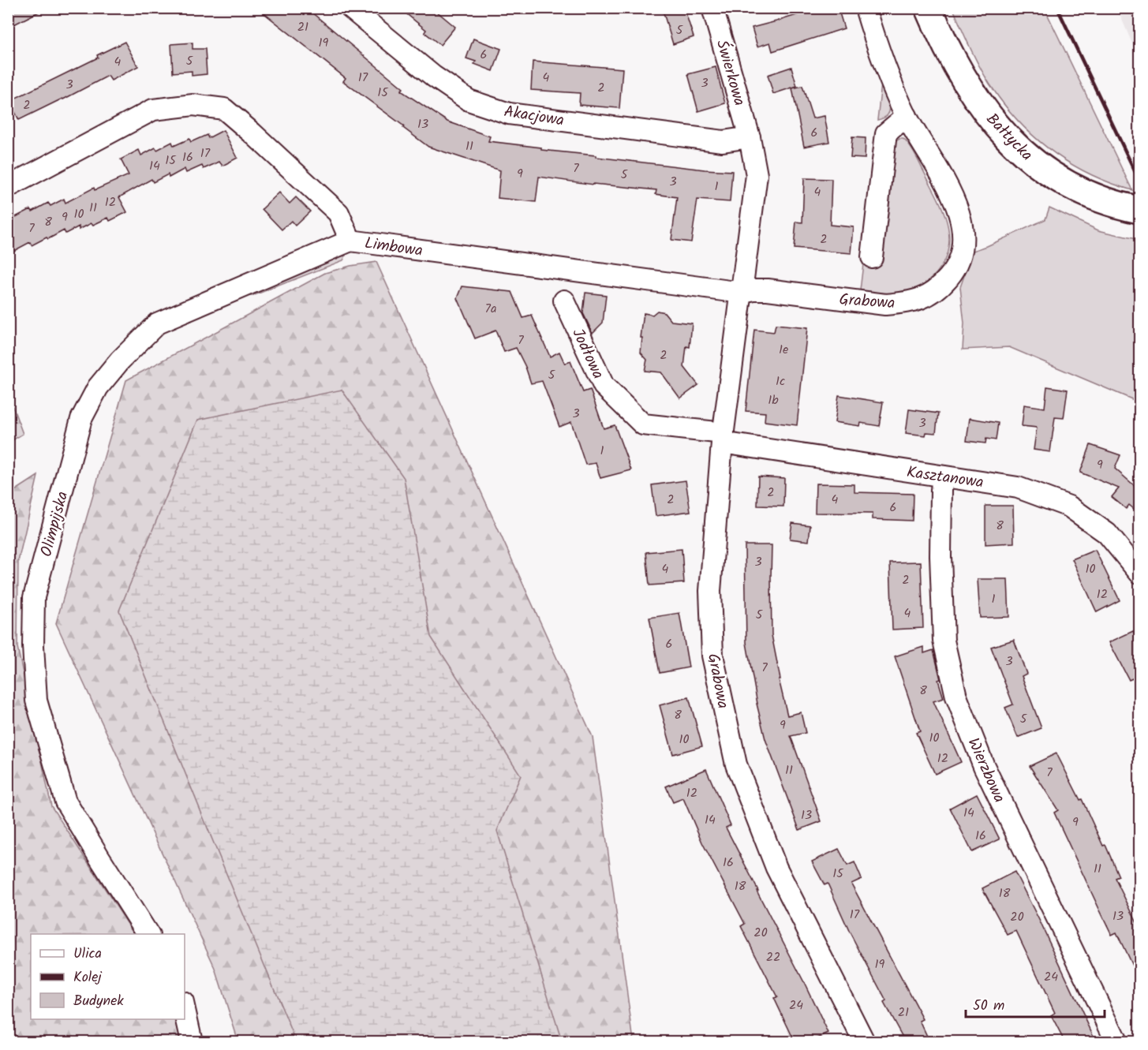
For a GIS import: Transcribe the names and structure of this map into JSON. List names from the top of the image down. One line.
{"streets":{"main road":["Bałtycka"],"street":["Świerkowa","Akacjowa","Limbowa","Grabowa","Jodłowa","Kasztanowa","Olimpijska","Wierzbowa"]},"crossings":[["Świerkowa","Akacjowa"],["Świerkowa","Grabowa"],["Akacjowa","Grabowa"],["Limbowa","Grabowa"],["Limbowa","Olimpijska"],["Grabowa","Jodłowa"],["Grabowa","Kasztanowa"],["Jodłowa","Kasztanowa"],["Kasztanowa","Wierzbowa"]],"house_numbers":["21","5","19","6","5","4","17","4","3","3","2","15","2","13","6","11","17","16","15","14","7","9","5","3","1","4","12","11","10","9","8","7","2","7a","7","1e","2","5","1c","1b","3","3","1","9","2","2","4","6","8","3","4","10","2","12","1","4","5","6","3","7","8","8","5","9","10","10","12","11","7","12","14","13","14","9","16","16","11","15","18","18","17","13","20","20","22","19","24","24","21"],"legend":["Ulica","Kolej","Budynek"],"scale_bar":"50 m"}
